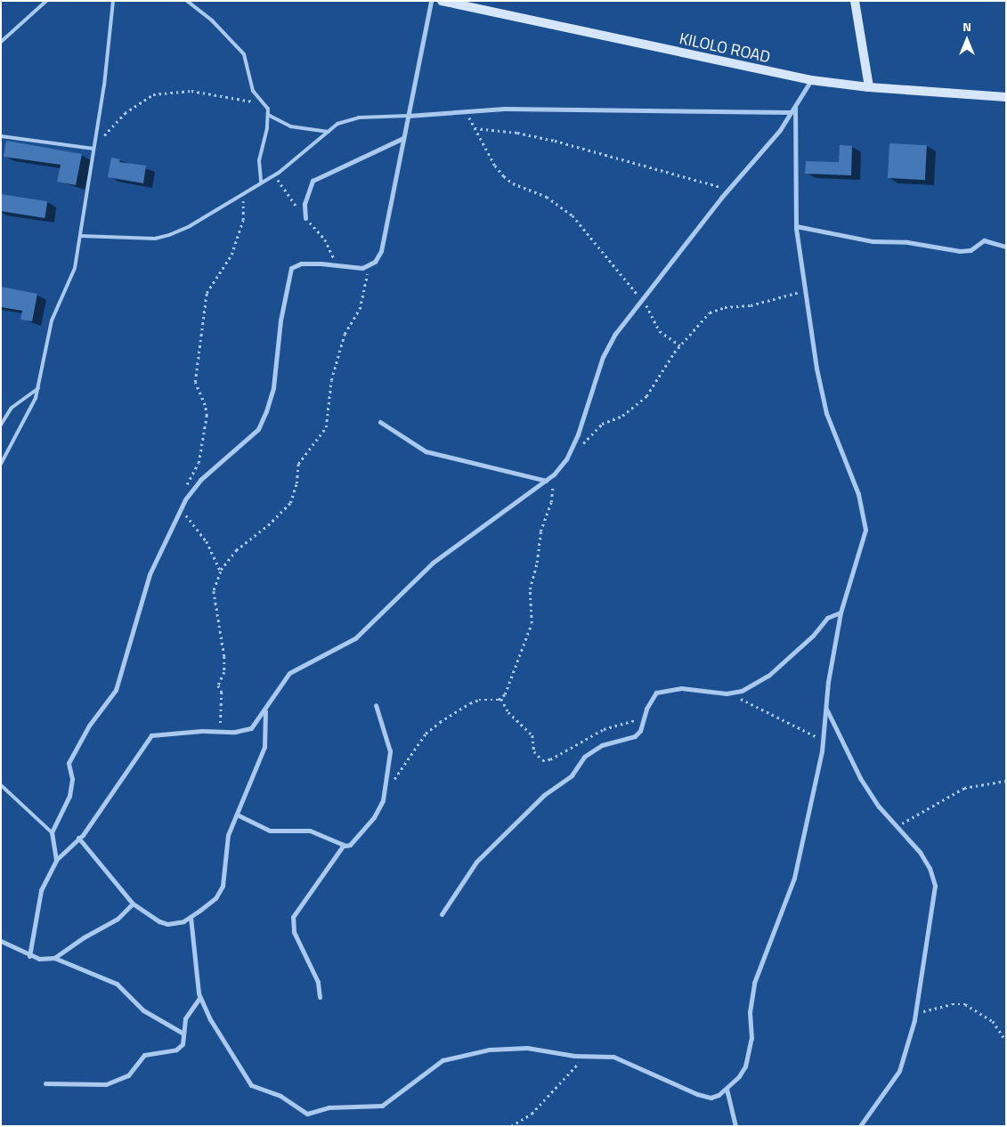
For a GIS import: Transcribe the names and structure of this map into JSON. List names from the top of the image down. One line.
{"streets":{"main road":["KILOLO ROAD"]},"north":"top"}
